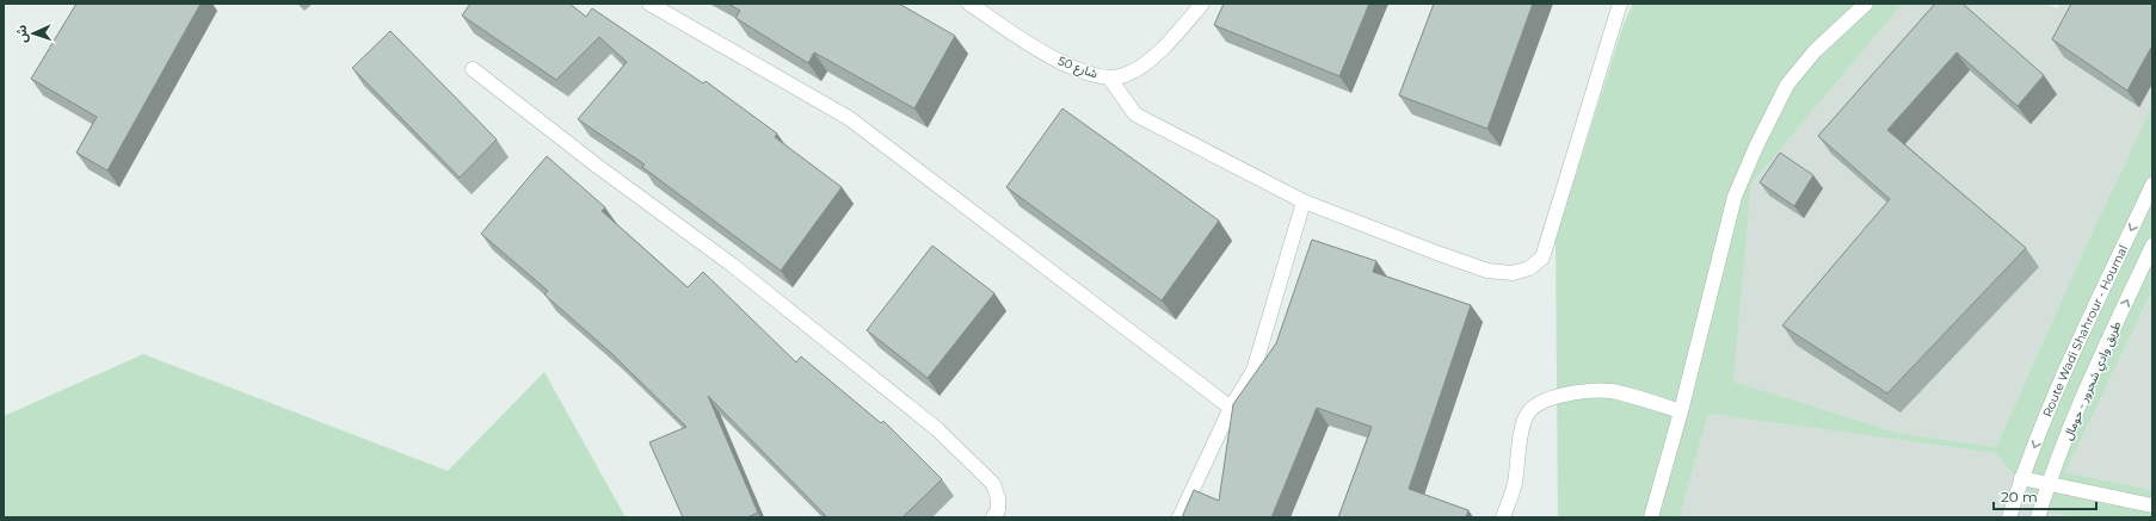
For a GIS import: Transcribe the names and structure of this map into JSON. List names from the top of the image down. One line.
{"streets":{"street":["شارع 50","Route Wadi Shahrour - Houmal","طريق وادي شحرور - حومال"]},"one_way":["Route Wadi Shahrour - Houmal","طريق وادي شحرور - حومال"],"scale_bar":"20 m","north":"left"}
